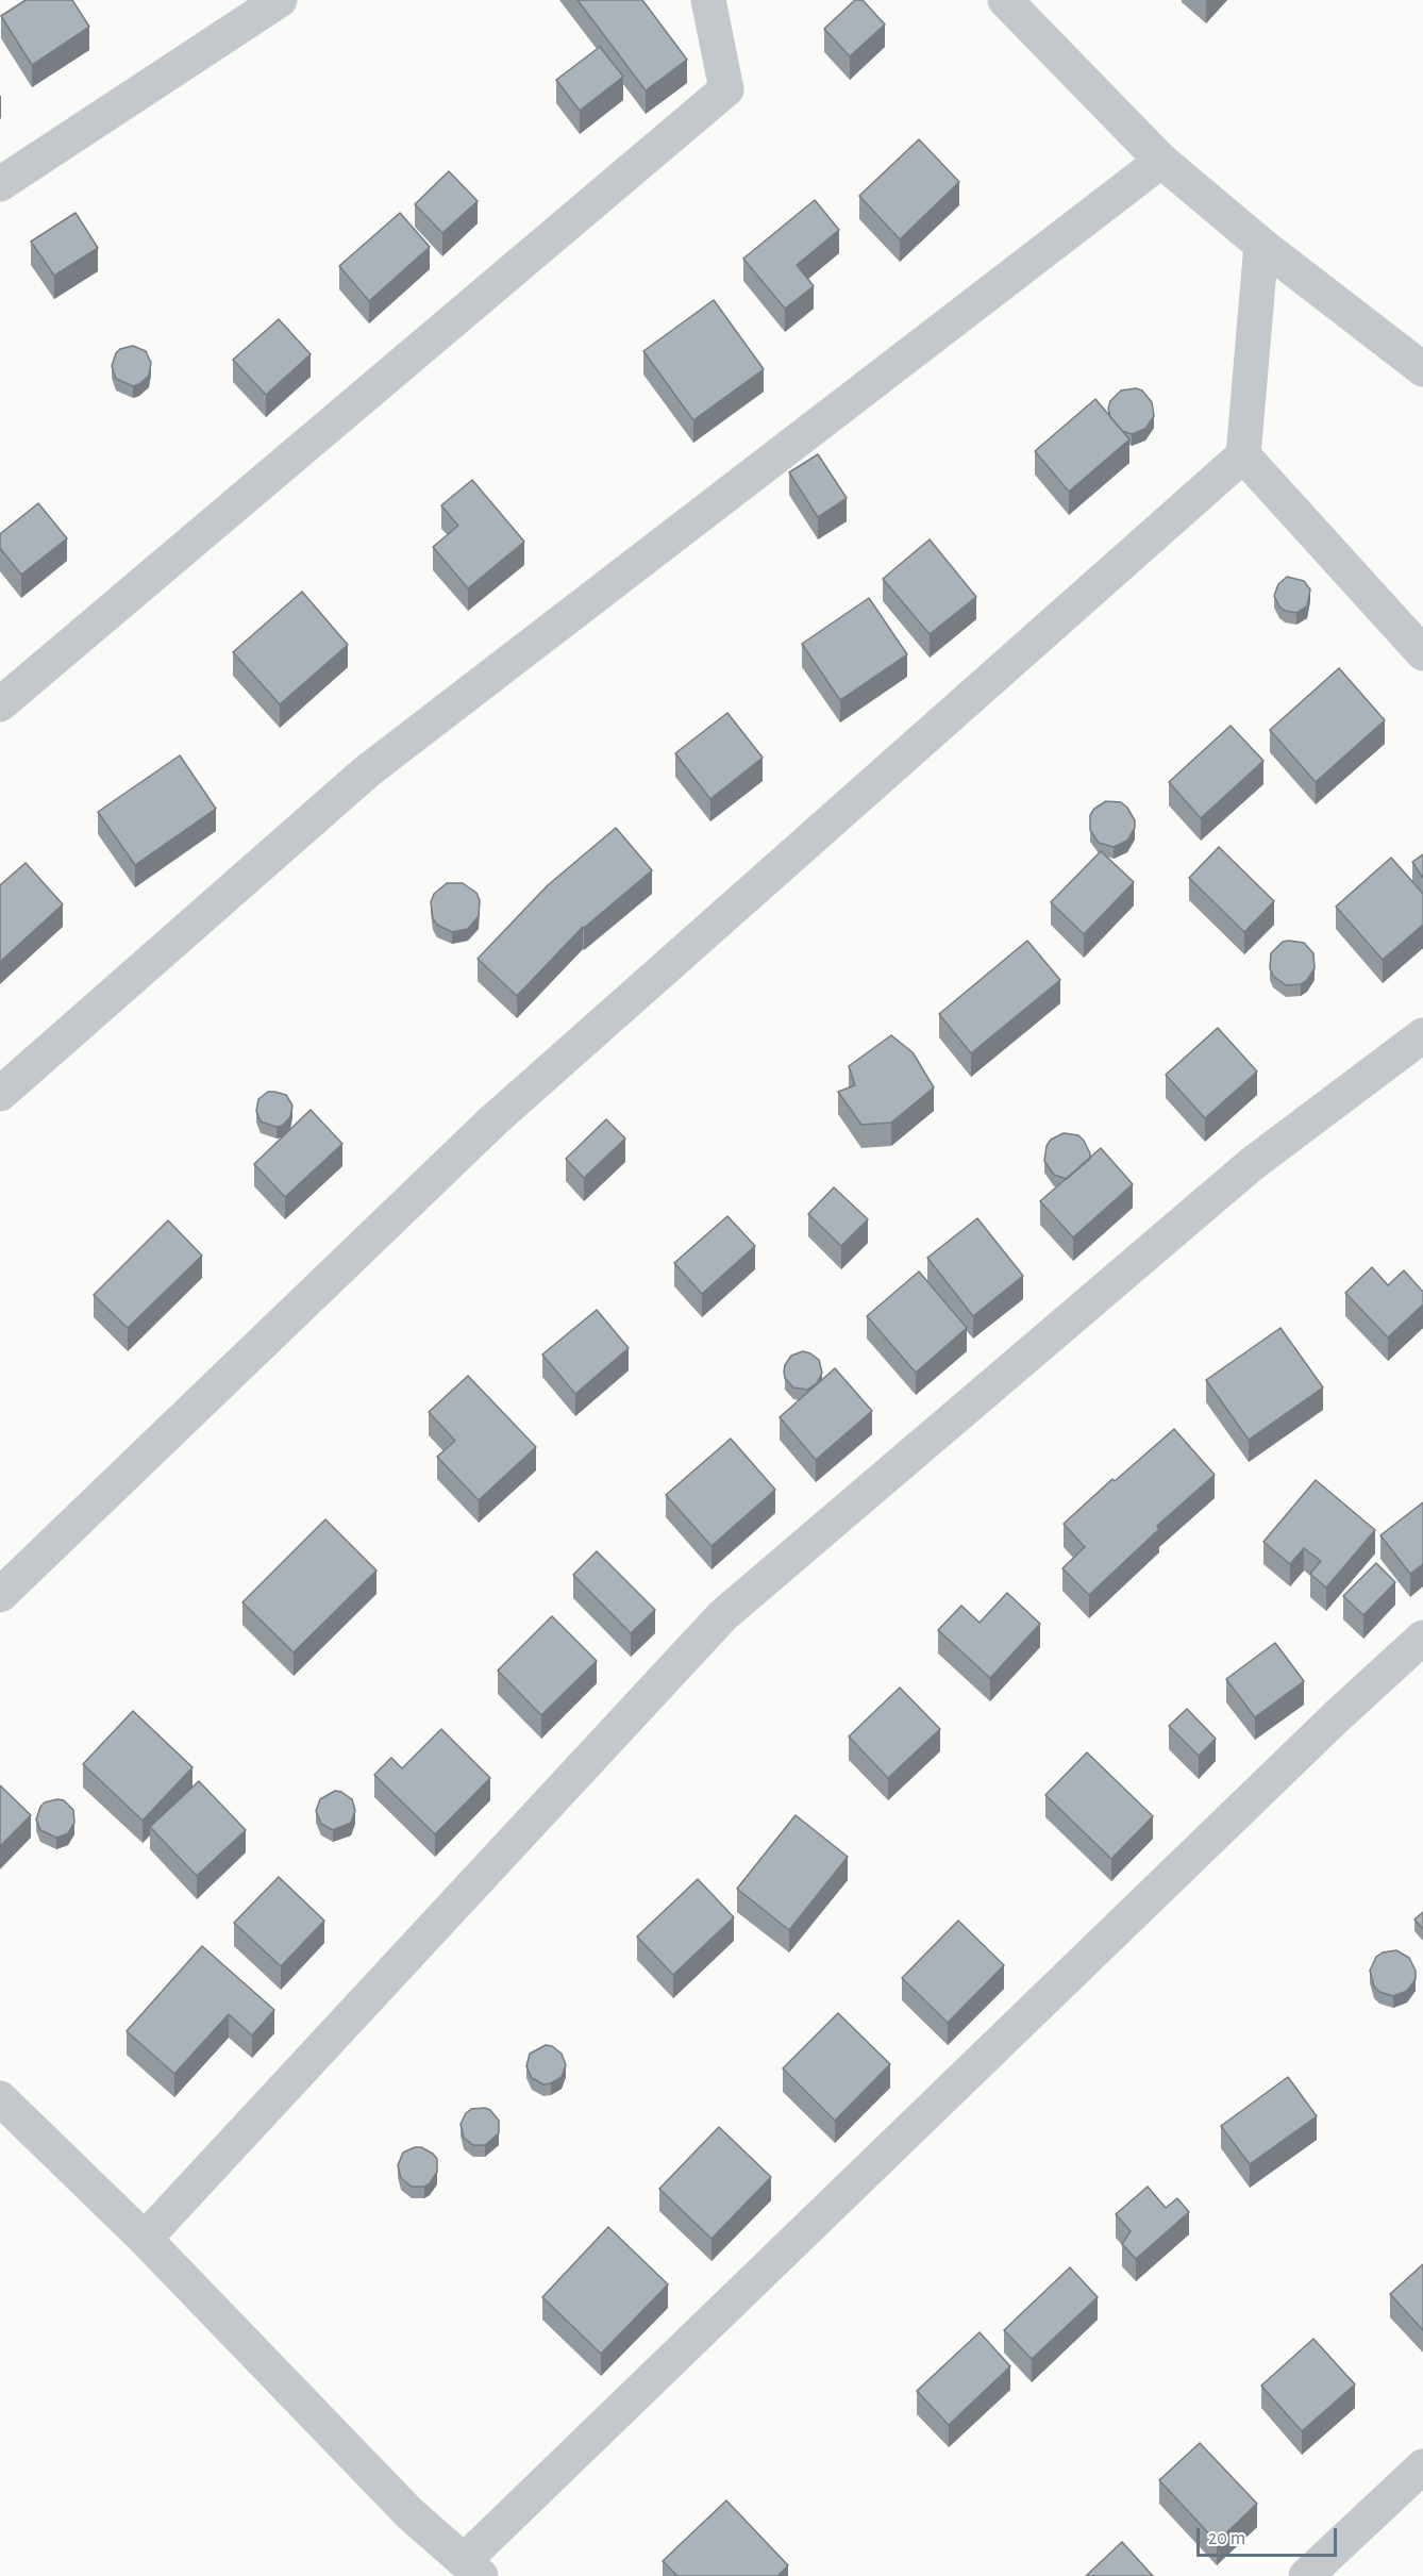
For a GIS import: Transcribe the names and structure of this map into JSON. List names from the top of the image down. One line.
{"scale_bar":"20 m"}
